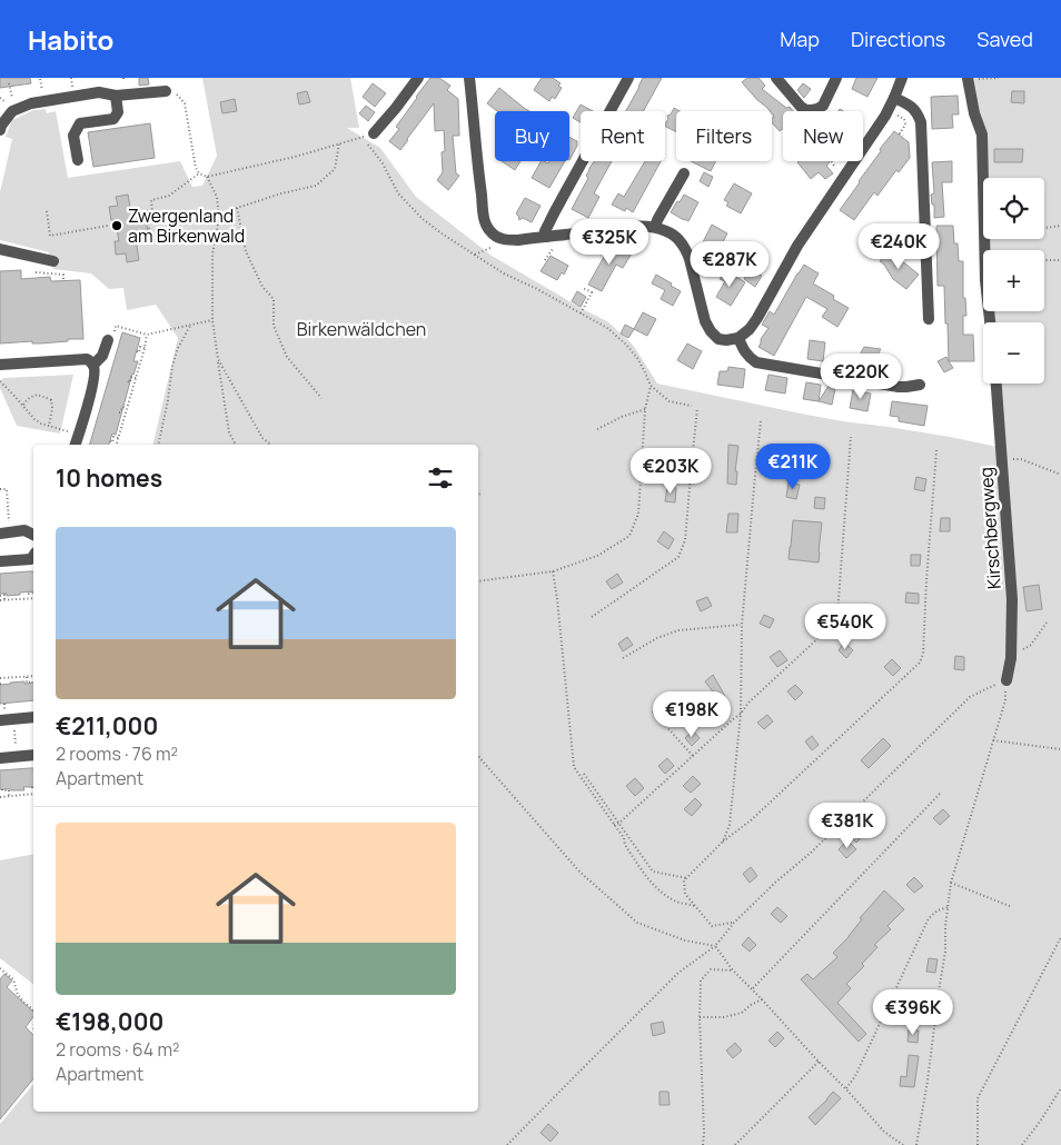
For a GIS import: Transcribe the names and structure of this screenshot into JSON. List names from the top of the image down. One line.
{"streets":{"street":["Kirschbergweg"]},"parks":["Birkenwäldchen"],"places":["Zwergenland am Birkenwald"],"page":{"header":"Habito","nav":["Map","Directions","Saved"],"chip":["Buy","Rent","Filters","New"],"map_buttons":["+","−"],"price":["€325K","€240K","€287K","€220K","€211K","€203K","€540K","€198K","€381K","€396K"],"heading":"10 homes","list":[{"name":"€211,000","note":"2 rooms · 76 m² · Apartment"},{"name":"€198,000","note":"2 rooms · 64 m² · Apartment"}]}}
